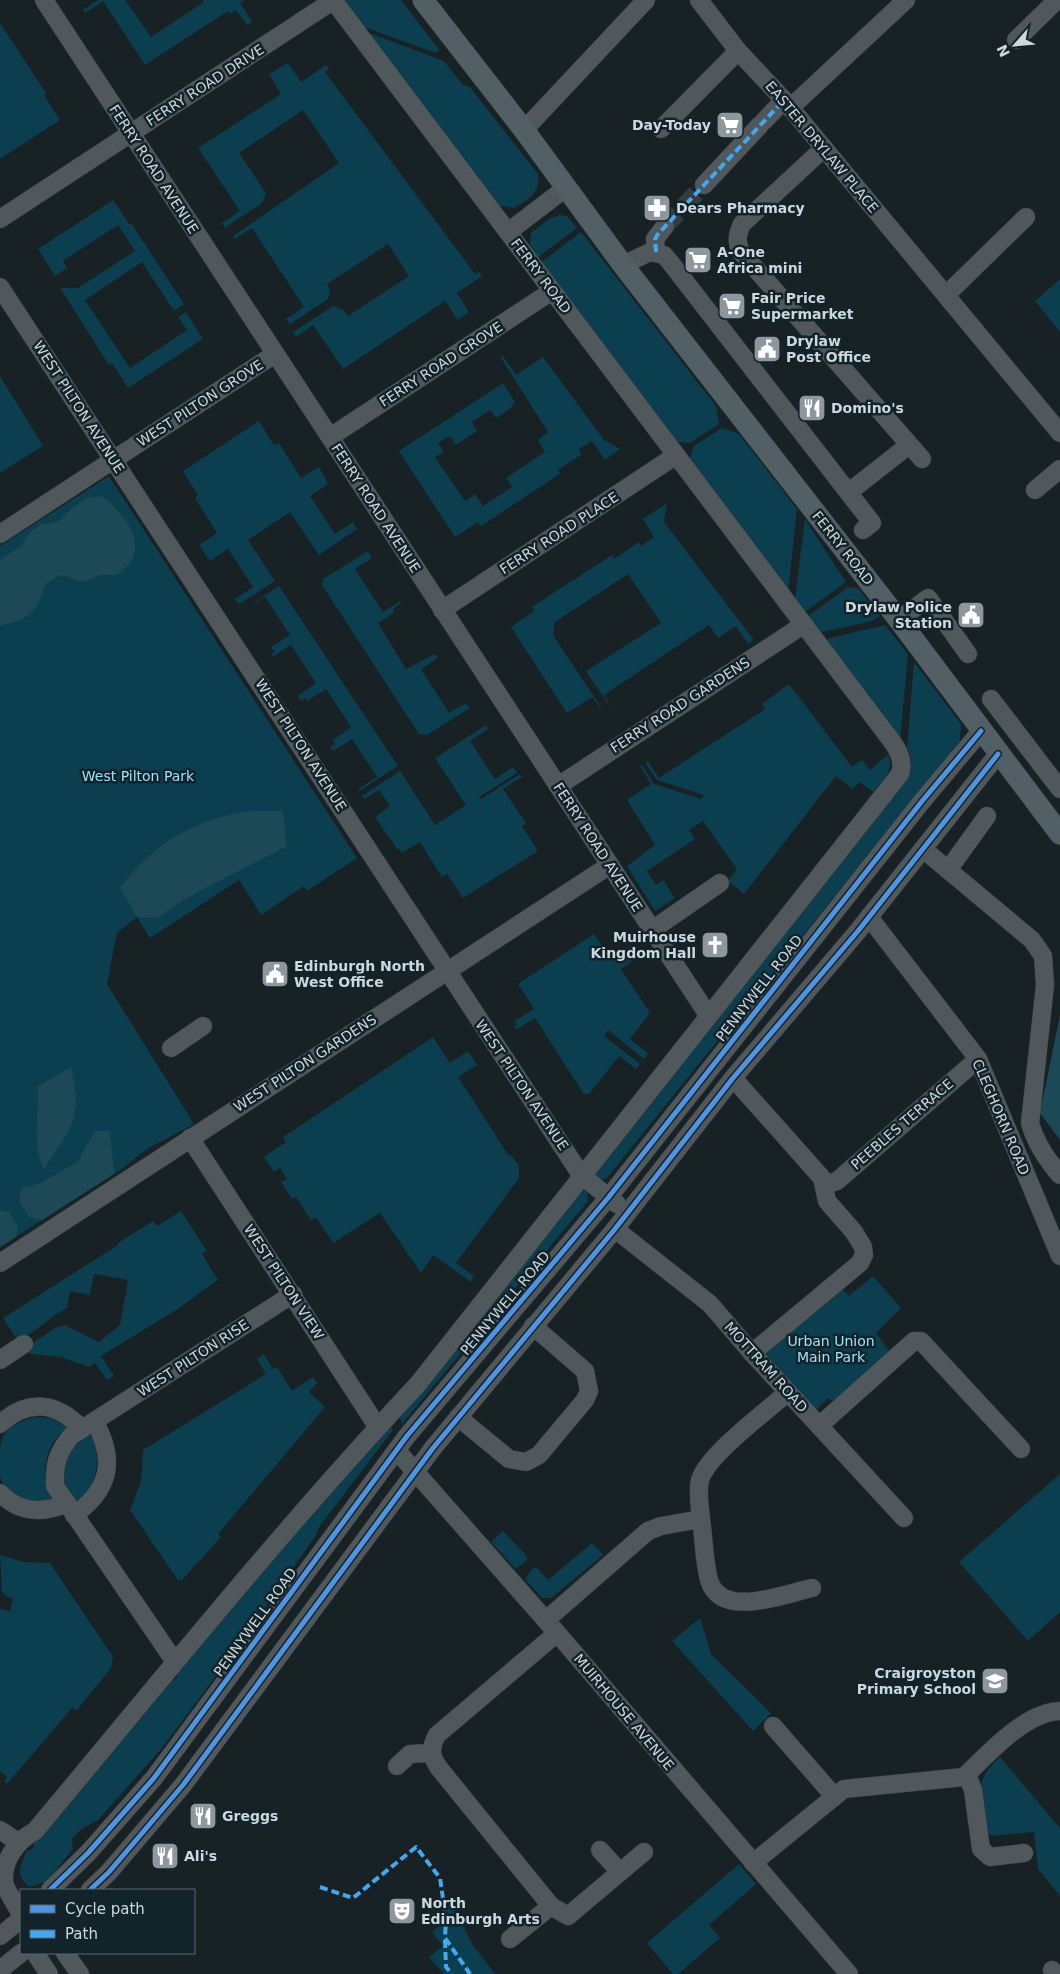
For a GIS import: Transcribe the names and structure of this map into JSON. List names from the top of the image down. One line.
{"streets":{"main road":["FERRY ROAD"],"street":["FERRY ROAD DRIVE","EASTER DRYLAW PLACE","FERRY ROAD AVENUE","FERRY ROAD GROVE","WEST PILTON GROVE","WEST PILTON AVENUE","FERRY ROAD PLACE","FERRY ROAD GARDENS","PENNYWELL ROAD","WEST PILTON GARDENS","CLEGHORN ROAD","PEEBLES TERRACE","WEST PILTON VIEW","WEST PILTON RISE","MOTTRAM ROAD","MUIRHOUSE AVENUE"]},"crossings":[["FERRY ROAD DRIVE","FERRY ROAD AVENUE"],["FERRY ROAD DRIVE","FERRY ROAD"],["FERRY ROAD AVENUE","FERRY ROAD GROVE"],["FERRY ROAD AVENUE","WEST PILTON GROVE"],["FERRY ROAD AVENUE","FERRY ROAD PLACE"],["FERRY ROAD AVENUE","FERRY ROAD GARDENS"],["FERRY ROAD AVENUE","PENNYWELL ROAD"],["FERRY ROAD AVENUE","WEST PILTON GARDENS"],["FERRY ROAD","FERRY ROAD GROVE"],["FERRY ROAD","FERRY ROAD PLACE"],["FERRY ROAD","FERRY ROAD GARDENS"],["FERRY ROAD","PENNYWELL ROAD"],["WEST PILTON GROVE","WEST PILTON AVENUE"],["WEST PILTON AVENUE","PENNYWELL ROAD"],["WEST PILTON AVENUE","WEST PILTON GARDENS"],["PENNYWELL ROAD","WEST PILTON VIEW"],["PENNYWELL ROAD","WEST PILTON RISE"],["PENNYWELL ROAD","MUIRHOUSE AVENUE"],["WEST PILTON GARDENS","WEST PILTON VIEW"],["CLEGHORN ROAD","PEEBLES TERRACE"],["WEST PILTON VIEW","WEST PILTON RISE"]],"parks":["West Pilton Park","Urban Union Main Park"],"places":{"supermarket":["Day-Today","A-One Africa mini","Fair Price Supermarket"],"pharmacy":["Dears Pharmacy"],"public building":["Drylaw Post Office","Drylaw Police Station","Edinburgh North West Office"],"restaurant":["Domino's","Greggs","Ali's"],"church":["Muirhouse Kingdom Hall"],"school or university":["Craigroyston Primary School"],"theatre":["North Edinburgh Arts"]},"legend":["Cycle path","Path"],"north":"bottom left"}
